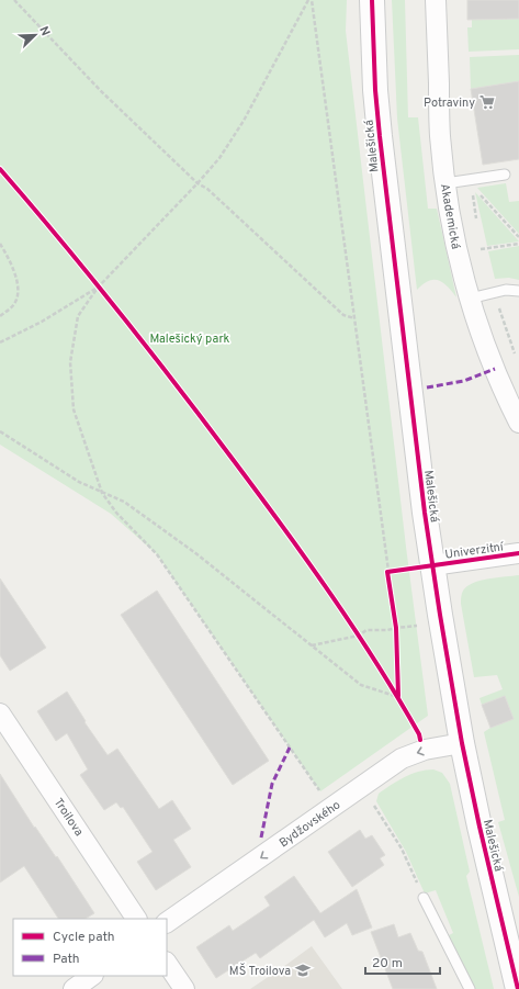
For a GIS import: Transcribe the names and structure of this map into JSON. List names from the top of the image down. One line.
{"streets":{"street":["Malešická","Akademická","Univerzitní","Troilova","Bydžovského"]},"crossings":[["Malešická","Univerzitní"],["Malešická","Bydžovského"]],"one_way":["Bydžovského"],"parks":["Malešický park"],"places":{"supermarket":["Potraviny"],"school or university":["MŠ Troilova"]},"legend":["Cycle path","Path"],"scale_bar":"20 m","north":"top right"}
